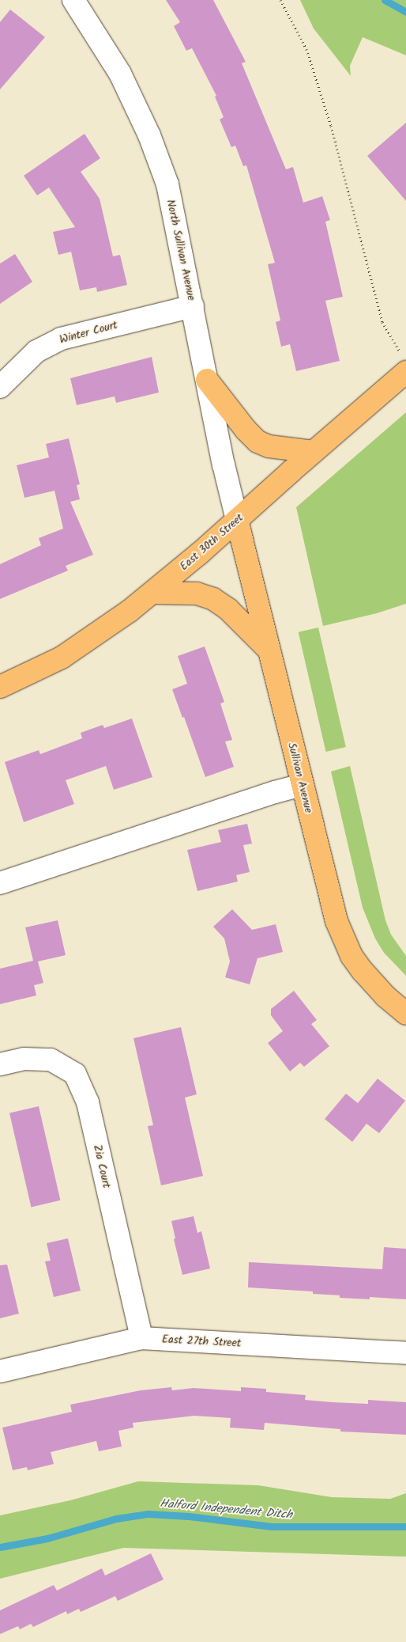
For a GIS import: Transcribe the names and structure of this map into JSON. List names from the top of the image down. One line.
{"streets":{"main road":["East 30th Street","Sullivan Avenue"],"street":["North Sullivan Avenue","Winter Court","Zia Court","East 27th Street"]},"crossings":[["North Sullivan Avenue","Winter Court"],["North Sullivan Avenue","East 30th Street"],["North Sullivan Avenue","Sullivan Avenue"],["East 30th Street","Sullivan Avenue"],["Zia Court","East 27th Street"]],"water":["Halford Independent Ditch"]}
